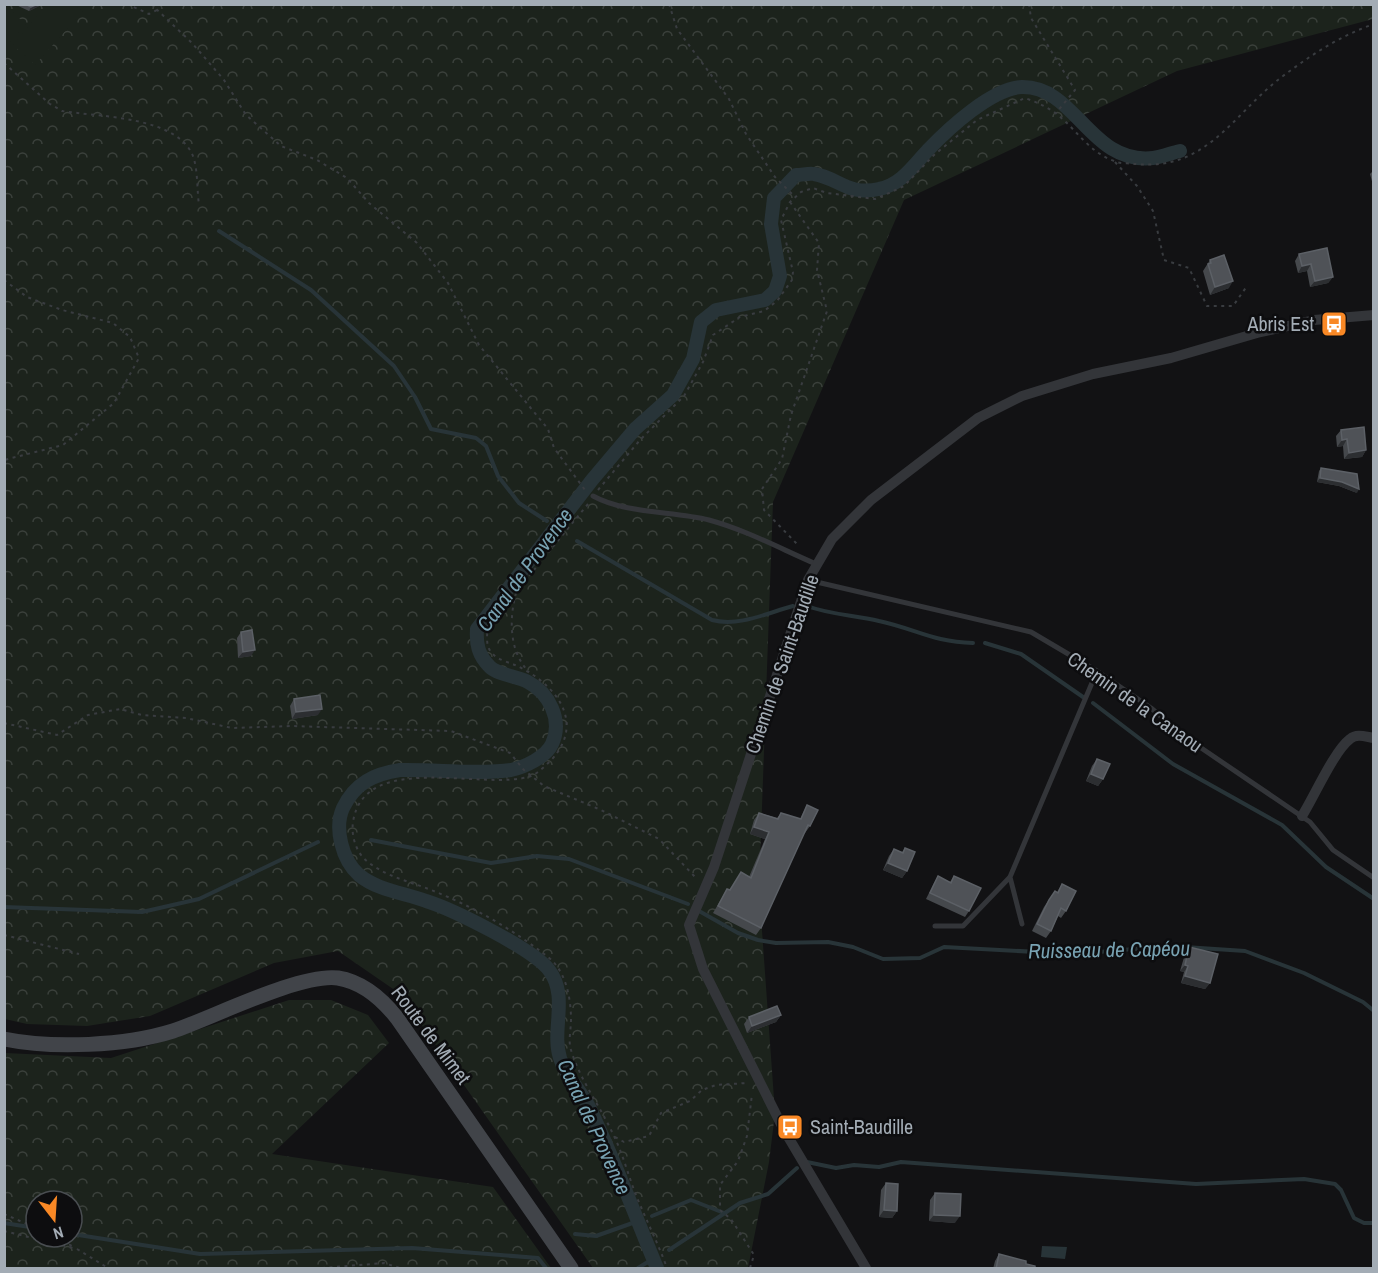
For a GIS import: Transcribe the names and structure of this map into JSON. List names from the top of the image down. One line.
{"streets":{"street":["Chemin de Saint-Baudille","Route de Mimet"],"lane":["Chemin de la Canaou"]},"crossings":[["Chemin de Saint-Baudille","Chemin de la Canaou"]],"water":["Canal de Provence","Ruisseau de Capéou"],"places":{"bus stop":["Abris Est","Saint-Baudille"]},"north":"bottom"}
